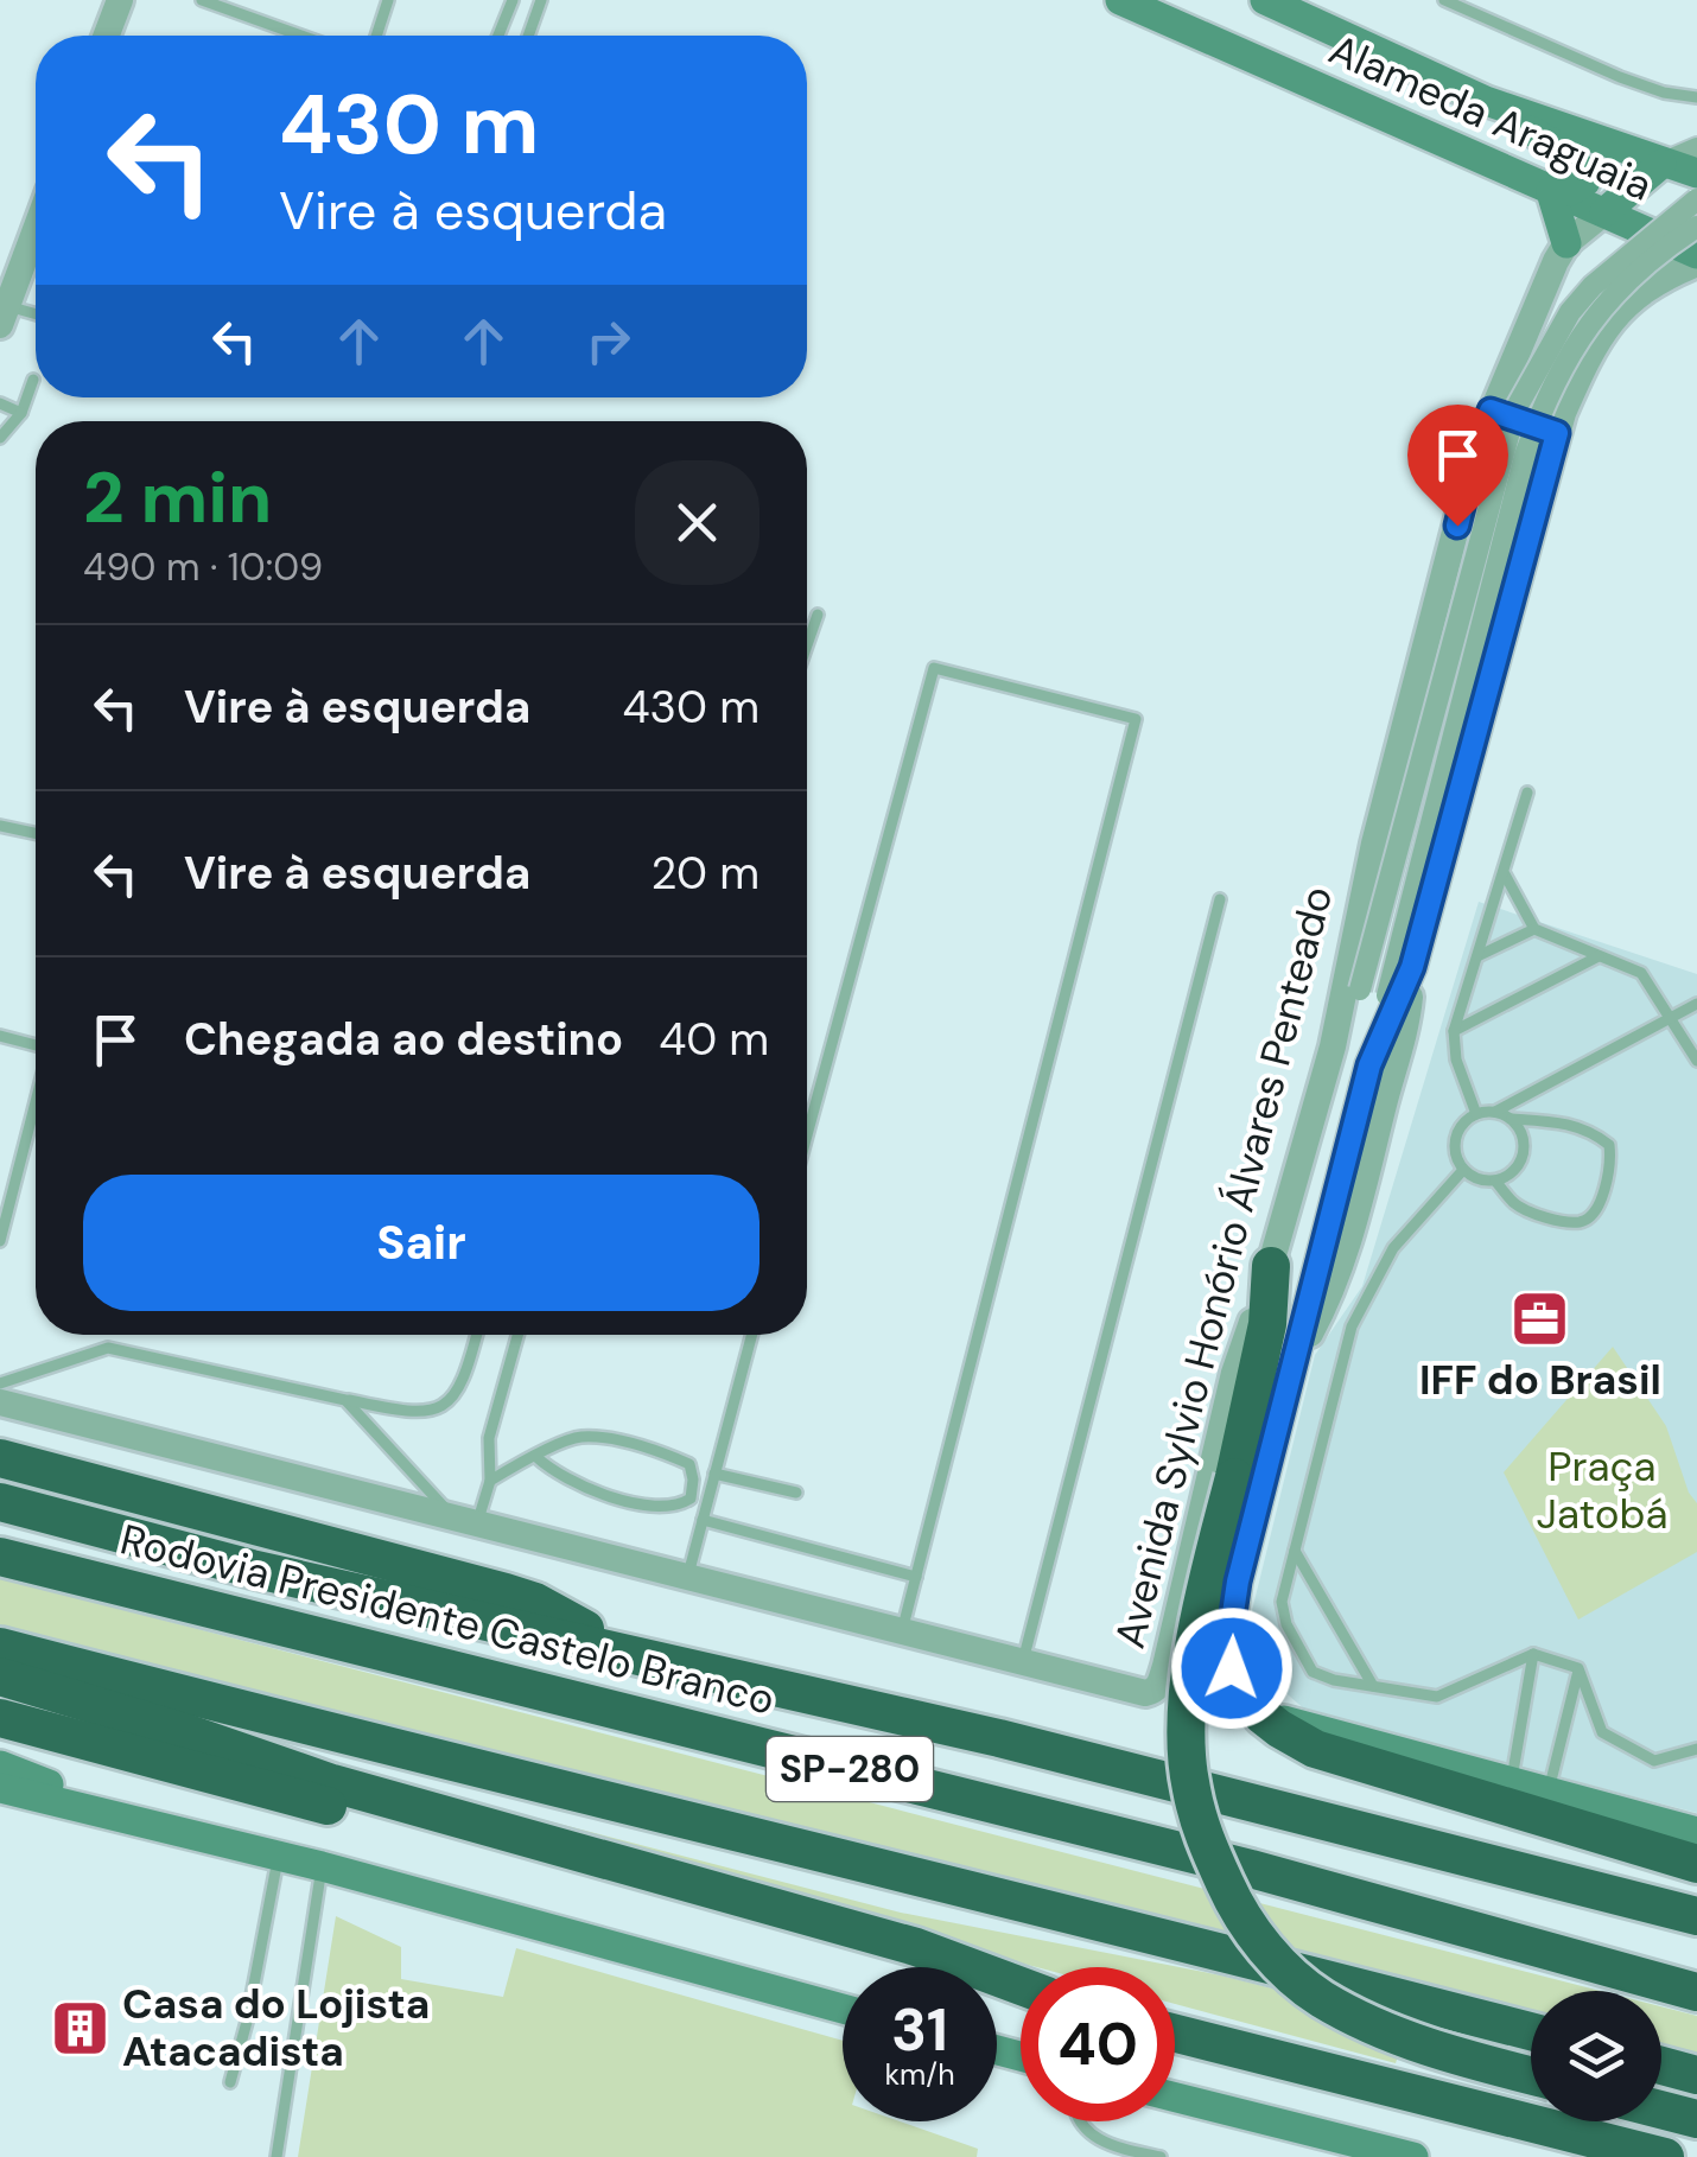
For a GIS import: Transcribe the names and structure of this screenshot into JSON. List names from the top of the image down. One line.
{"streets":{"highway":["Rodovia Presidente Castelo Branco","SP-280"],"main road":["Alameda Araguaia"],"street":["Avenida Sylvio Honório Álvares Penteado"]},"parks":["Praça Jatobá"],"places":{"office":["IFF do Brasil"],"building":["Casa do Lojista Atacadista"]},"page":{"turn":["430 m","Vire à esquerda"],"heading":["2 min","490 m · 10:09"],"list":[{"name":"Vire à esquerda","value":"430 m"},{"name":"Vire à esquerda","value":"20 m"},{"name":"Chegada ao destino","value":"40 m"}],"buttons":"Sair","speed":"31 km/h","limit":"40"}}
